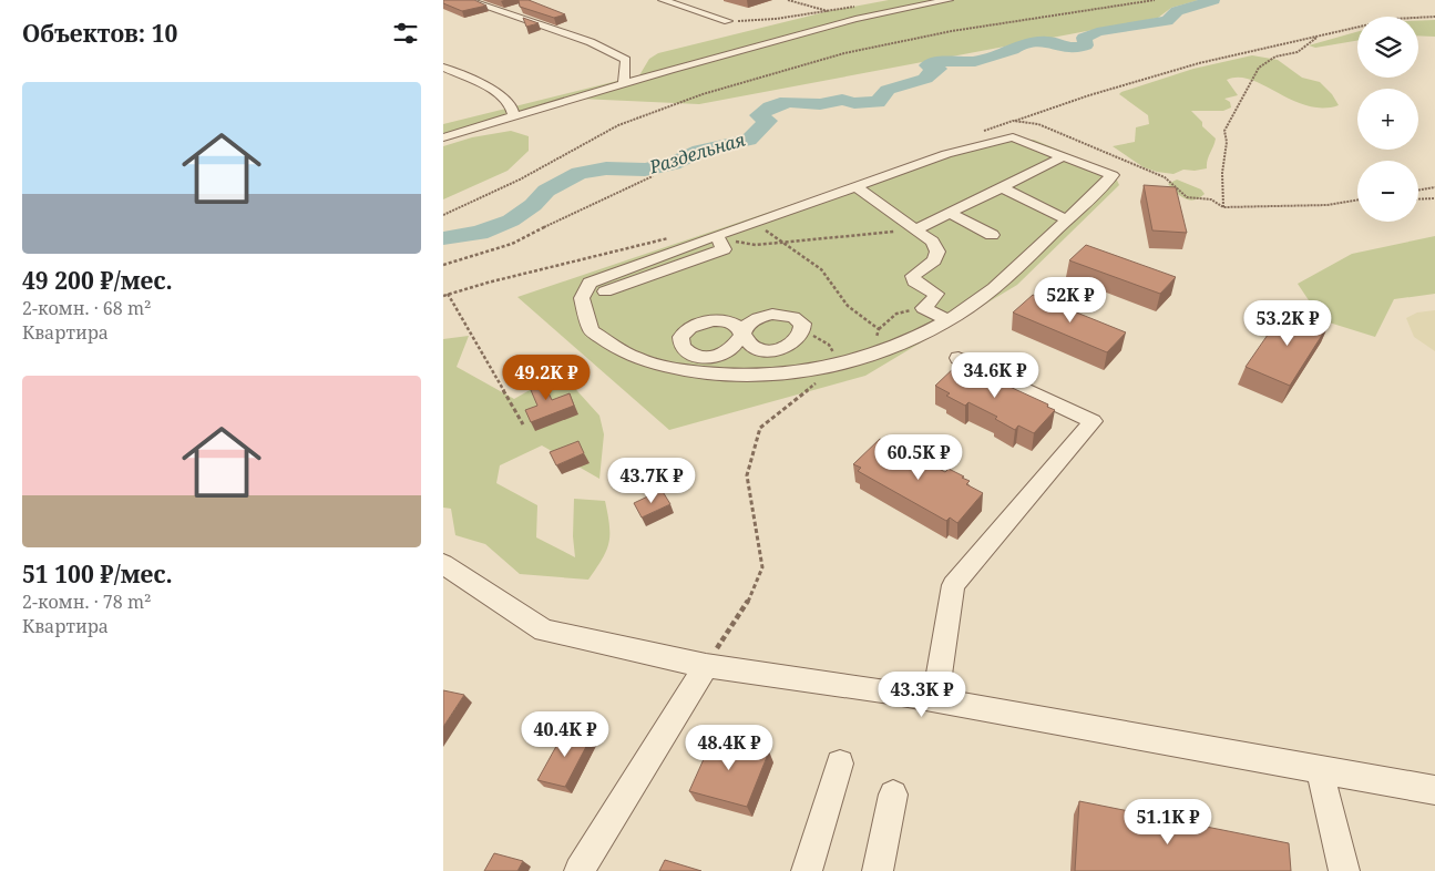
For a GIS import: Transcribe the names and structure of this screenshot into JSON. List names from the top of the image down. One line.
{"water":["Раздельная"],"page":{"heading":"Объектов: 10","map_buttons":["+","−"],"list":[{"name":"49 200 ₽/мес.","note":"2-комн. · 68 m² · Квартира"},{"name":"51 100 ₽/мес.","note":"2-комн. · 78 m² · Квартира"}],"price":["52K ₽","53.2K ₽","34.6K ₽","49.2K ₽","60.5K ₽","43.7K ₽","43.3K ₽","40.4K ₽","48.4K ₽","51.1K ₽"]}}
